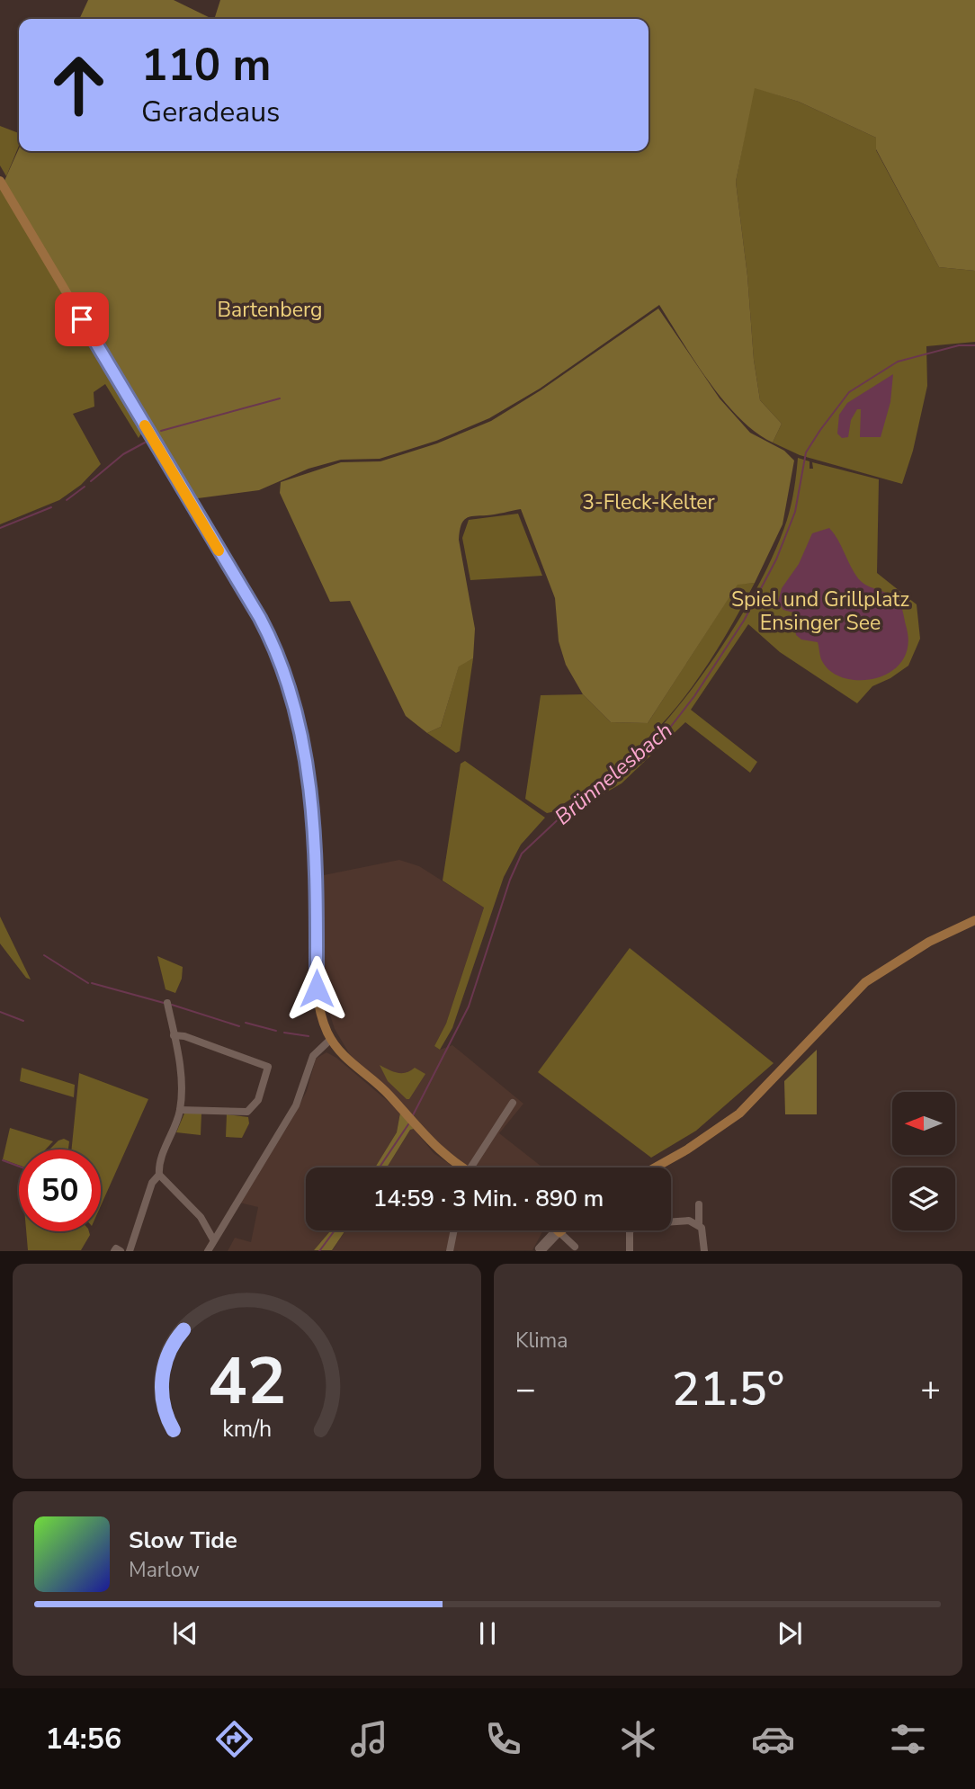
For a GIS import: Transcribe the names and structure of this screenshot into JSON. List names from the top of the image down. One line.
{"water":["Brünnelesbach"],"parks":["Bartenberg","3-Fleck-Kelter","Spiel und Grillplatz Ensinger See"],"north":"left","page":{"turn":["110 m","Geradeaus"],"limit":"50","trip":"14:59 · 3 Min. · 890 m","tile":"Klima","heat":["−","21.5°","+"],"song":["Slow Tide","Marlow"],"tabs":"14:56","gauge":["42","km/h"]}}
